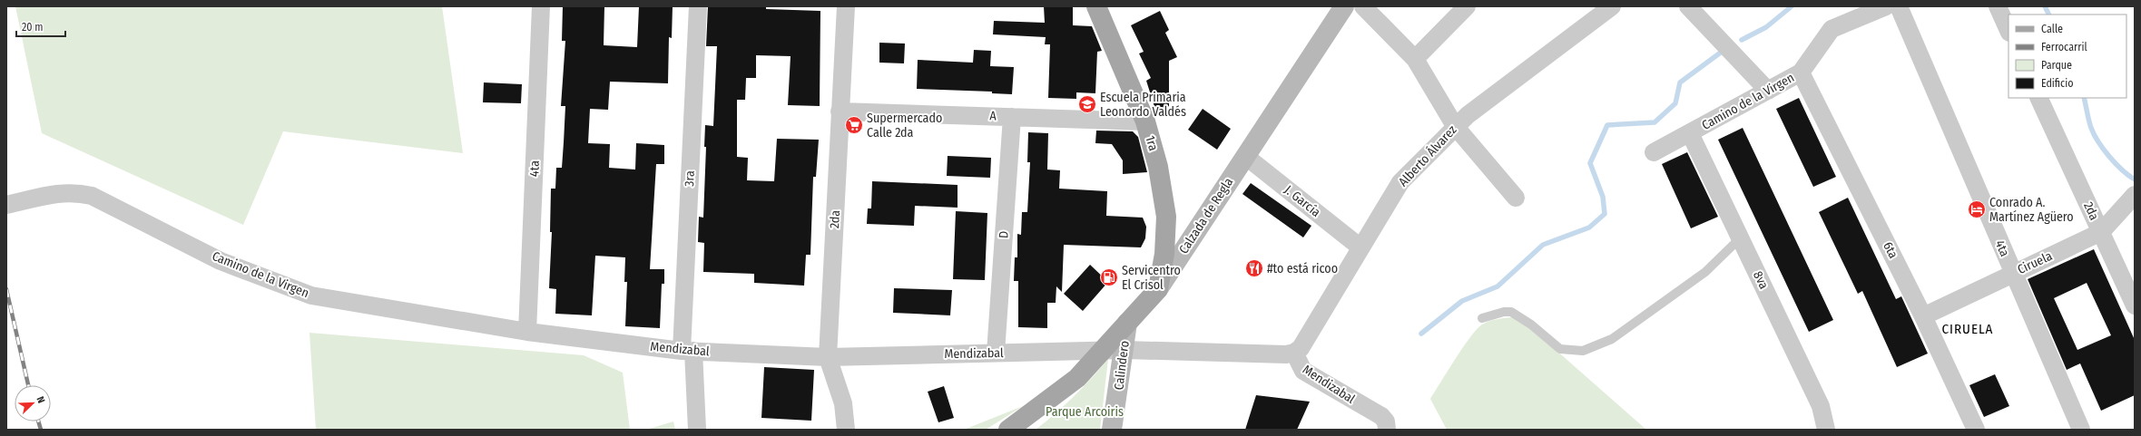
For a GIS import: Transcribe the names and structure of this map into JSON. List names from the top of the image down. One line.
{"streets":{"main road":["1ra","Calzada de Regla","Calindero"],"street":["Camino de la Virgen","A","Alberto Álvarez","4ta","3ra","J. García","2da","D","6ta","Ciruela","8va","Mendizabal"]},"crossings":[["Camino de la Virgen","4ta"],["Camino de la Virgen","6ta"],["Camino de la Virgen","8va"],["Camino de la Virgen","Mendizabal"],["A","1ra"],["A","2da"],["A","D"],["1ra","Calzada de Regla"],["Alberto Álvarez","J. García"],["Alberto Álvarez","Mendizabal"],["4ta","Ciruela"],["4ta","Mendizabal"],["3ra","Mendizabal"],["J. García","Calzada de Regla"],["2da","Ciruela"],["2da","Mendizabal"],["Calzada de Regla","Mendizabal"],["Calzada de Regla","Calindero"],["D","Mendizabal"],["6ta","Ciruela"],["Mendizabal","Calindero"]],"districts":["CIRUELA"],"parks":["Parque Arcoiris"],"places":{"school or university":["Escuela Primaria Leonordo Valdés"],"supermarket":["Supermercado Calle 2da"],"hotel":["Conrado A. Martínez Agüero"],"restaurant":["#to está ricoo"],"fuel station":["Servicentro El Crisol"]},"legend":["Calle","Ferrocarril","Parque","Edificio"],"scale_bar":"20 m","north":"top right"}
